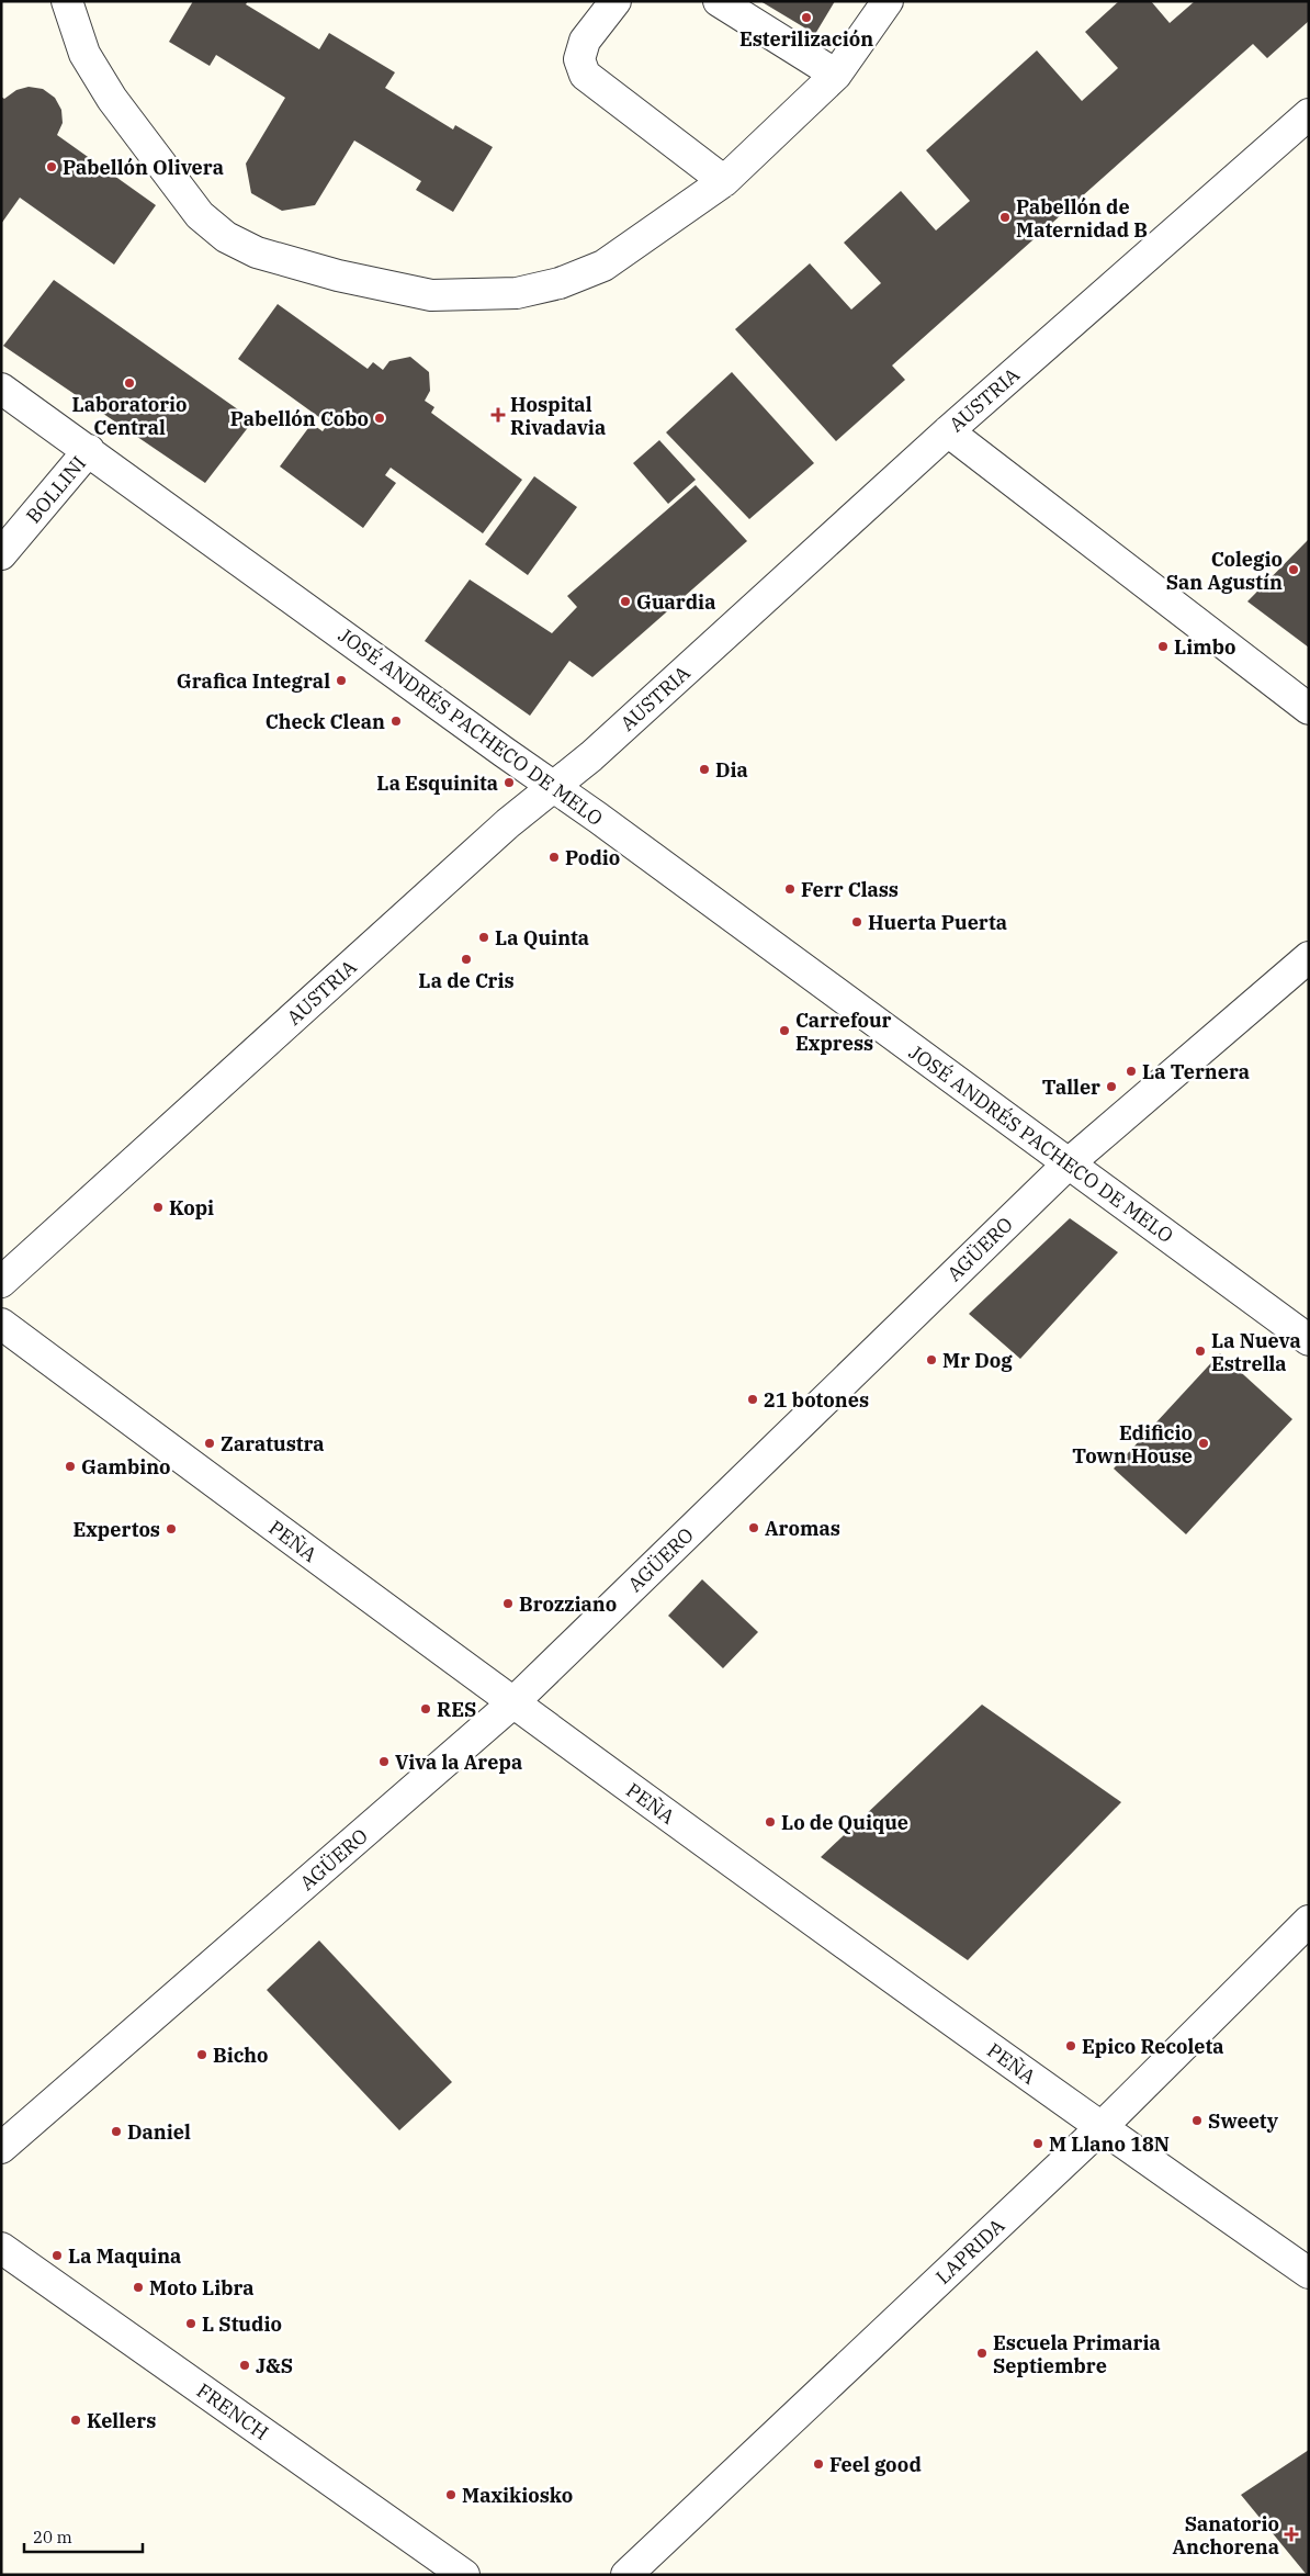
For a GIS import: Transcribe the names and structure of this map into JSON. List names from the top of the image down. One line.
{"streets":{"street":["AUSTRIA","BOLLINI","JOSÉ ANDRÉS PACHECO DE MELO","AGÜERO","PEÑA","LAPRIDA","FRENCH"]},"crossings":[["AUSTRIA","JOSÉ ANDRÉS PACHECO DE MELO"],["BOLLINI","JOSÉ ANDRÉS PACHECO DE MELO"],["JOSÉ ANDRÉS PACHECO DE MELO","AGÜERO"],["AGÜERO","PEÑA"],["PEÑA","LAPRIDA"]],"places":{"other":["Esterilización","Pabellón Olivera","Pabellón de Maternidad B","Laboratorio Central","Pabellón Cobo","Colegio San Agustín","Guardia","Limbo","Grafica Integral","Check Clean","Dia","La Esquinita","Podio","Ferr Class","Huerta Puerta","La Quinta","La de Cris","Carrefour Express","La Ternera","Taller","Kopi","La Nueva Estrella","Mr Dog","21 botones","Zaratustra","Edificio Town House","Gambino","Aromas","Expertos","Brozziano","RES","Viva la Arepa","Lo de Quique","Epico Recoleta","Bicho","Sweety","Daniel","M Llano 18N","La Maquina","Moto Libra","L Studio","Escuela Primaria Septiembre","J&S","Kellers","Feel good","Maxikiosko"],"health":["Hospital Rivadavia","Sanatorio Anchorena"]},"scale_bar":"20 m"}
